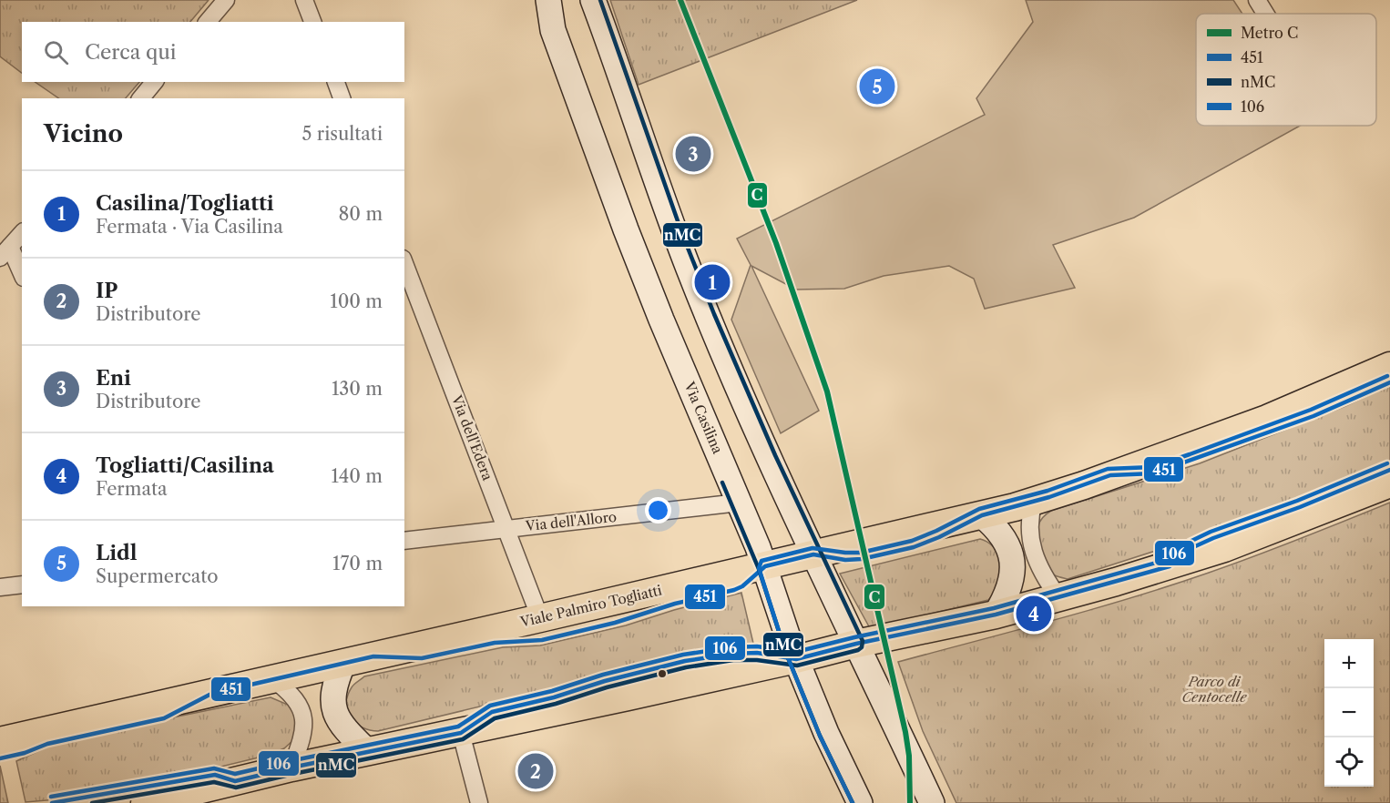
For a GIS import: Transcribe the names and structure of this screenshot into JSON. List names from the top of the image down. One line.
{"streets":{"main road":["Via Casilina","Viale Palmiro Togliatti"],"street":["Via dell'Edera","Via dell'Alloro"]},"crossings":[["Via Casilina","Via dell'Alloro"],["Via Casilina","Viale Palmiro Togliatti"],["Via dell'Edera","Via dell'Alloro"],["Via dell'Edera","Viale Palmiro Togliatti"]],"parks":["Parco di Centocelle"],"lines":["metro line C","transit line nMC","transit line 106","transit line 451"],"legend":["Metro C","451","nMC","106"],"page":{"search":"Cerca qui","pins":["5","3","1","4","2"],"heading":["Vicino","5 risultati"],"list":[{"mark":"1","name":"Casilina/Togliatti","note":"Fermata · Via Casilina","value":"80 m"},{"mark":"2","name":"IP","note":"Distributore","value":"100 m"},{"mark":"3","name":"Eni","note":"Distributore","value":"130 m"},{"mark":"4","name":"Togliatti/Casilina","note":"Fermata","value":"140 m"},{"mark":"5","name":"Lidl","note":"Supermercato","value":"170 m"}],"map_buttons":["+","−"]}}
